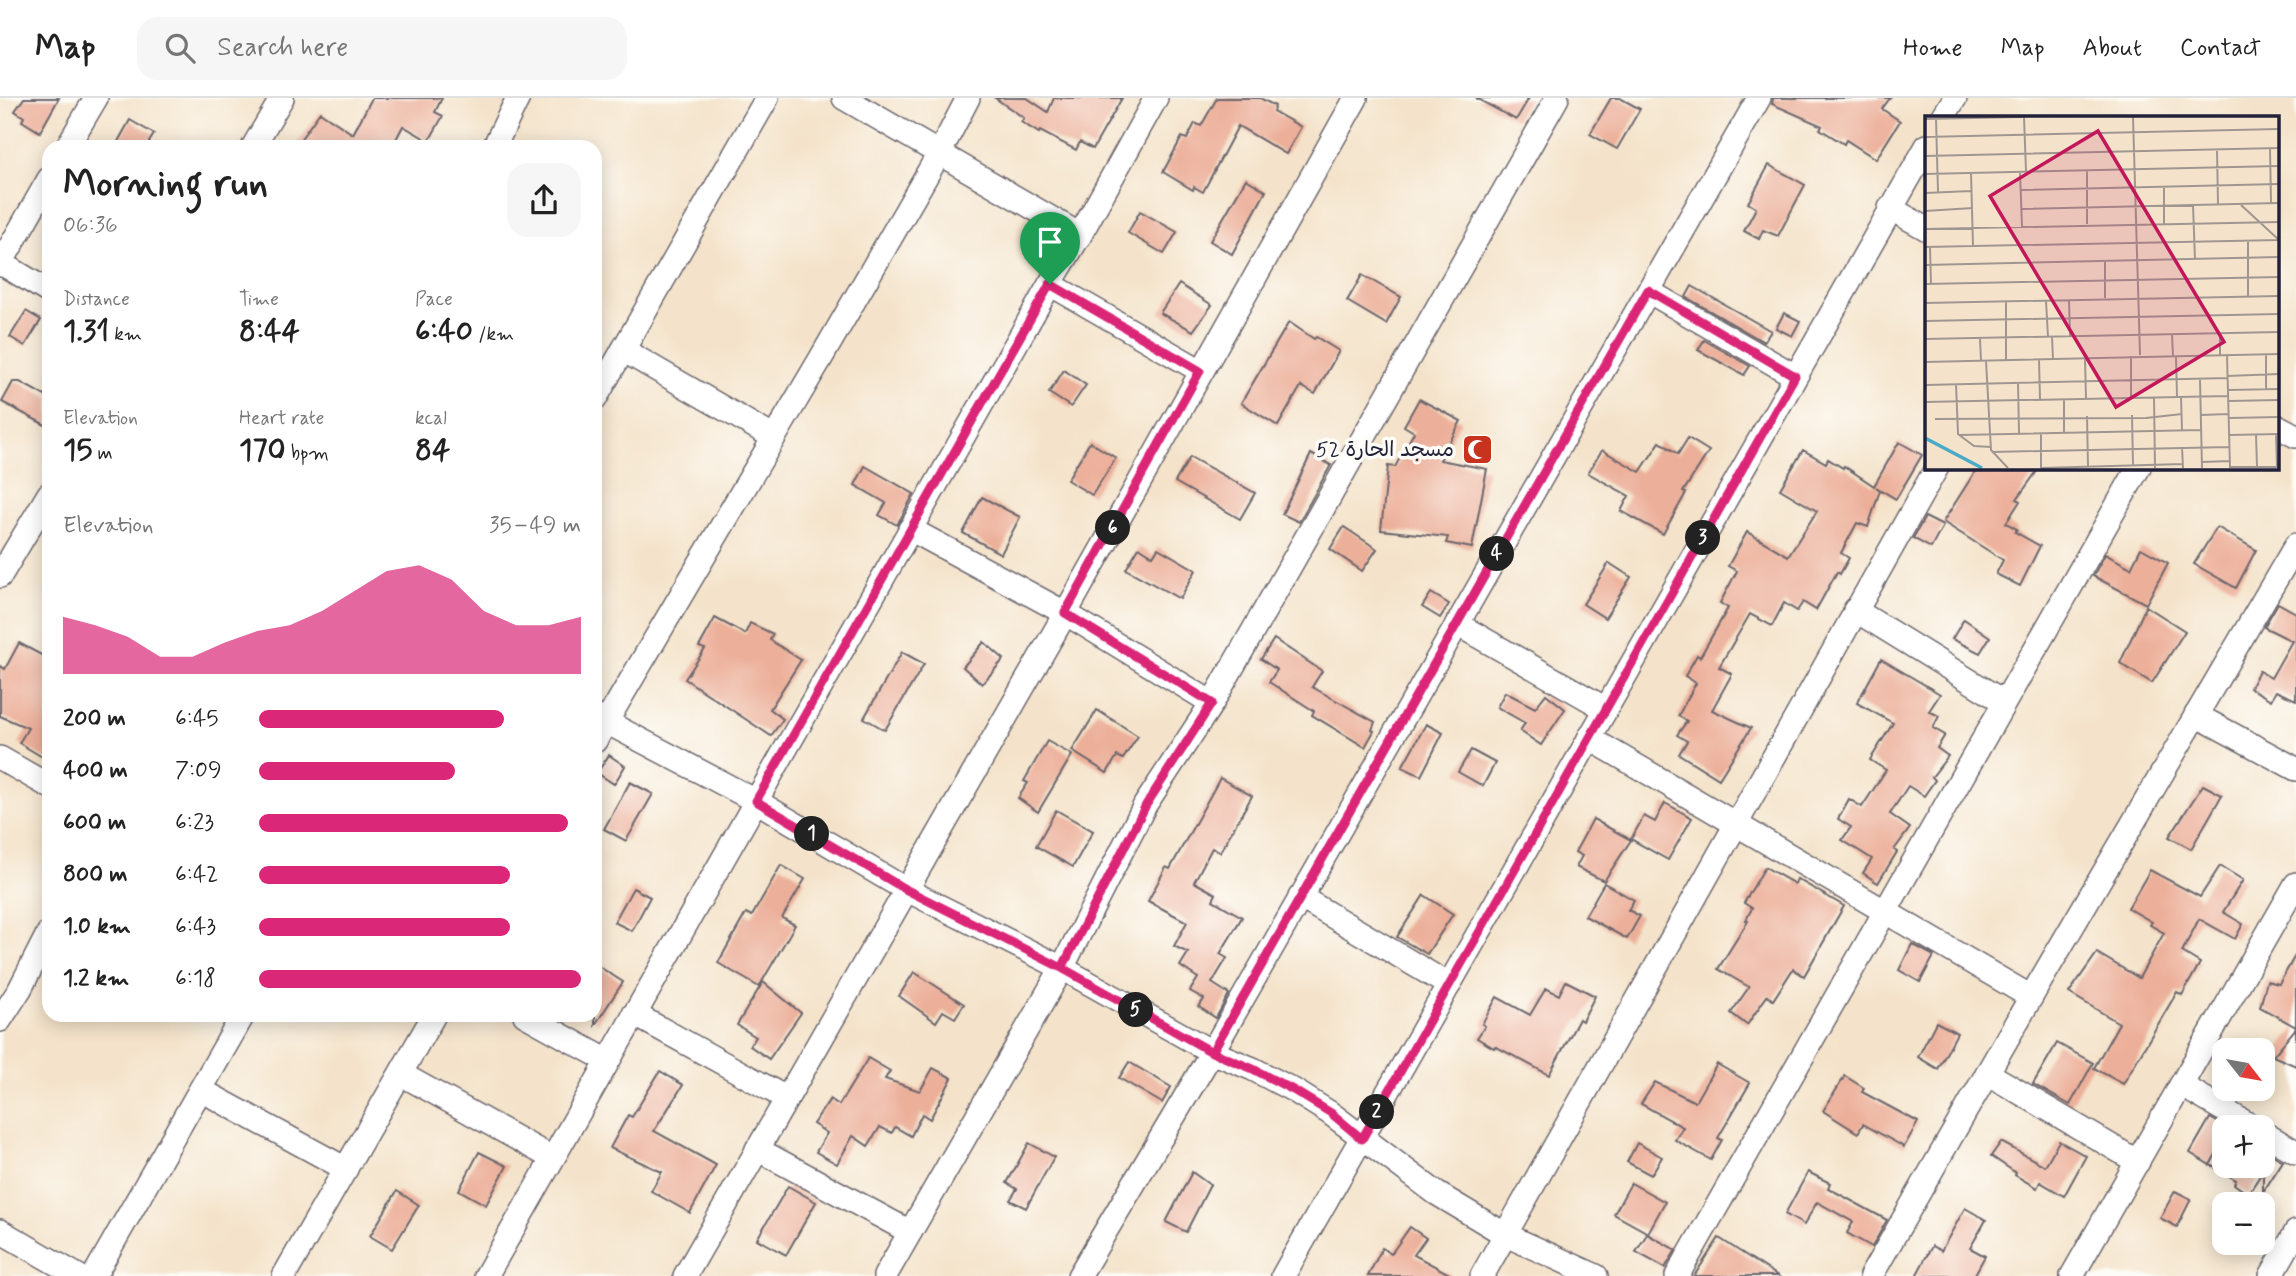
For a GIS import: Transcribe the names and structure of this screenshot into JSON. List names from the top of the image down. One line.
{"places":{"mosque":["مسجد الحارة 52"]},"north":"bottom right","page":{"header":"Map","search":"Search here","nav":["Home","Map","About","Contact"],"heading":["Morning run","06:36"],"stats":[["Distance","1.31 km"],["Time","8:44"],["Pace","6:40 /km"],["Elevation","15 m"],["Heart rate","170 bpm"],["kcal","84"]],"chart":["Elevation","35–49 m"],"pins":["6","3","4","1","5","2"],"list":[{"name":"200 m","note":"6:45"},{"name":"400 m","note":"7:09"},{"name":"600 m","note":"6:23"},{"name":"800 m","note":"6:42"},{"name":"1.0 km","note":"6:43"},{"name":"1.2 km","note":"6:18"}],"map_buttons":["+","−"]}}
